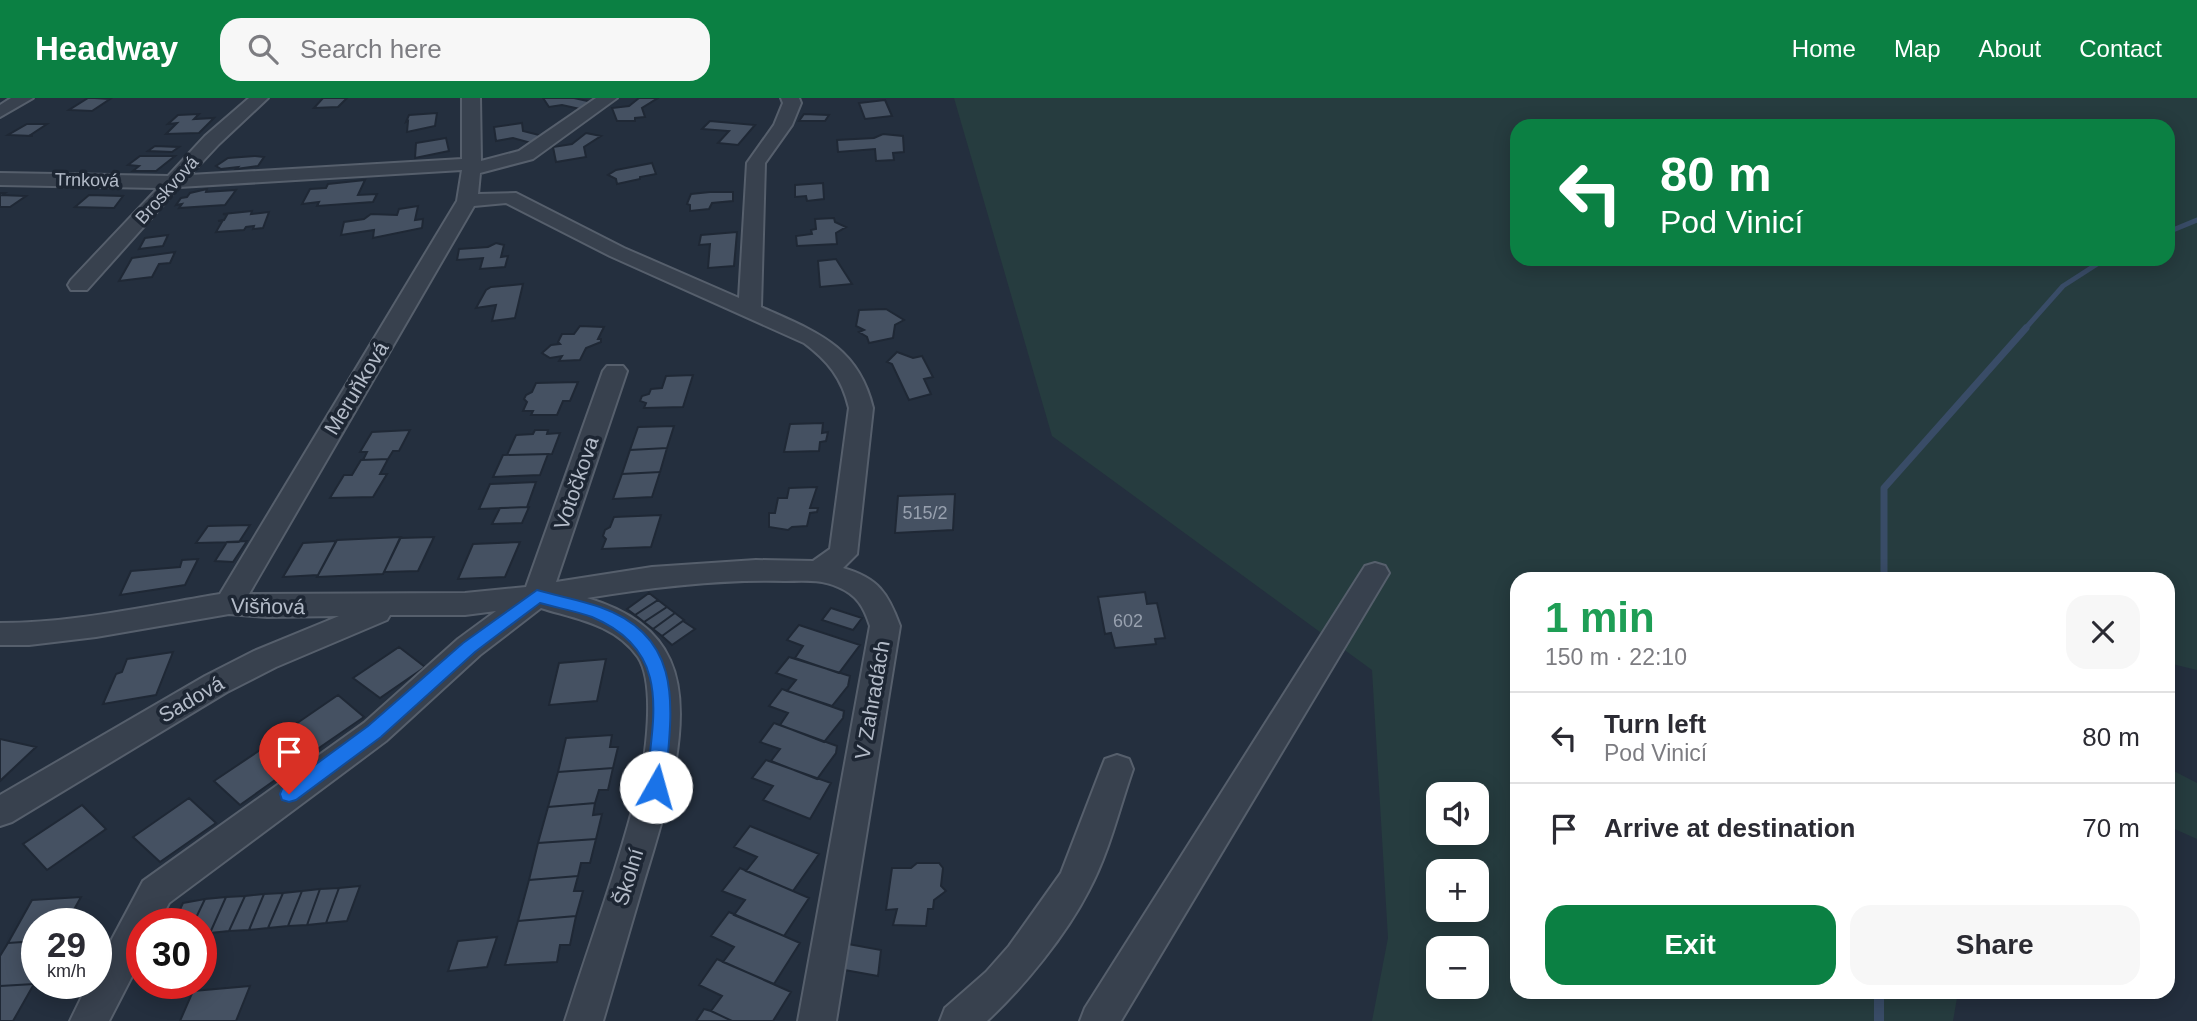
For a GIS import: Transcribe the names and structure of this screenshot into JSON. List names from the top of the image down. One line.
{"streets":{"street":["Trnková","Broskvová","Meruňková","Votočkova","Višňová","Sadová","V Zahradách","Školní"]},"crossings":[["Trnková","Broskvová"],["Trnková","Meruňková"],["Meruňková","Višňová"],["Votočkova","Višňová"],["Votočkova","V Zahradách"],["Votočkova","Školní"],["Višňová","Sadová"],["Višňová","V Zahradách"],["Višňová","Školní"],["V Zahradách","Školní"]],"house_numbers":["515/2","602"],"page":{"header":"Headway","search":"Search here","nav":["Home","Map","About","Contact"],"turn":["80 m","Pod Vinicí"],"heading":["1 min","150 m · 22:10"],"list":[{"name":"Turn left","note":"Pod Vinicí","value":"80 m"},{"name":"Arrive at destination","value":"70 m"}],"map_buttons":["+","−"],"buttons":["Exit","Share"],"speed":"29 km/h","limit":"30"}}
